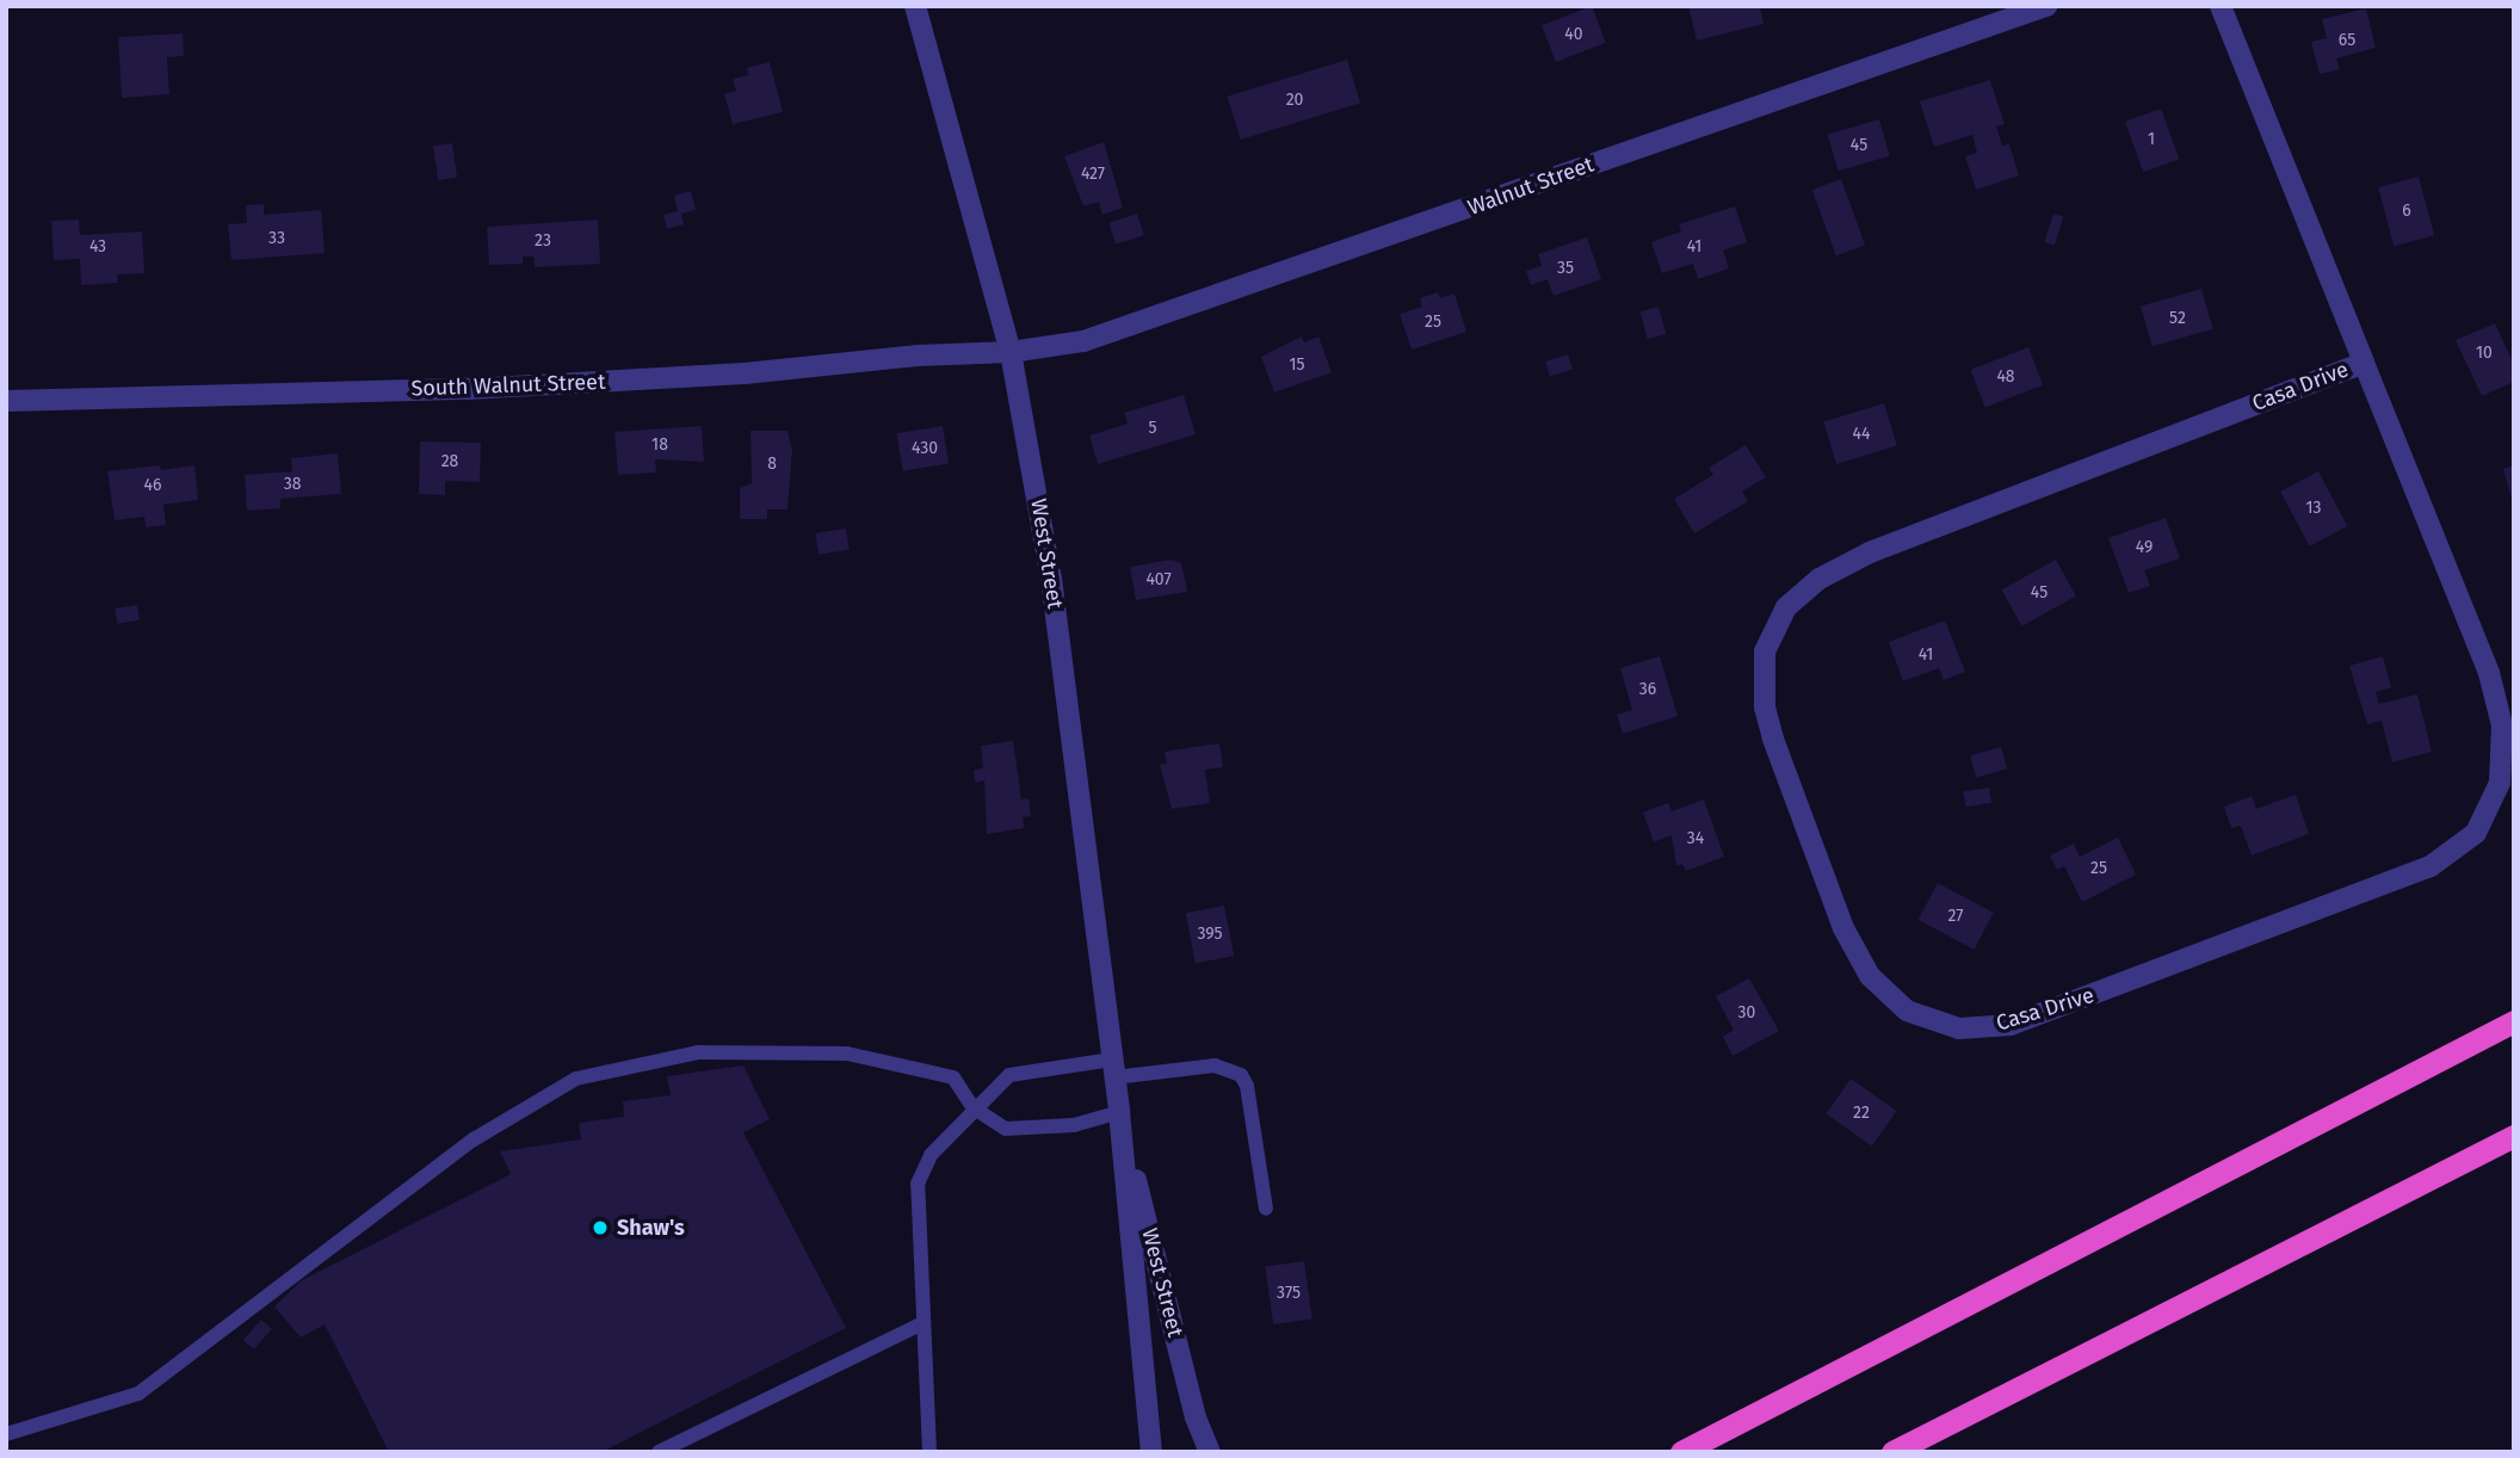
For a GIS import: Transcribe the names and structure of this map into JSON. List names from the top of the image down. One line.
{"streets":{"street":["Walnut Street","South Walnut Street","Casa Drive","West Street"]},"crossings":[["Walnut Street","South Walnut Street"],["Walnut Street","West Street"],["South Walnut Street","West Street"]],"places":["Shaw's"],"house_numbers":["40","65","20","1","45","427","6","33","23","43","41","35","52","25","10","15","48","5","44","18","430","28","8","38","46","13","49","407","45","41","36","34","25","27","395","30","22","375"]}
